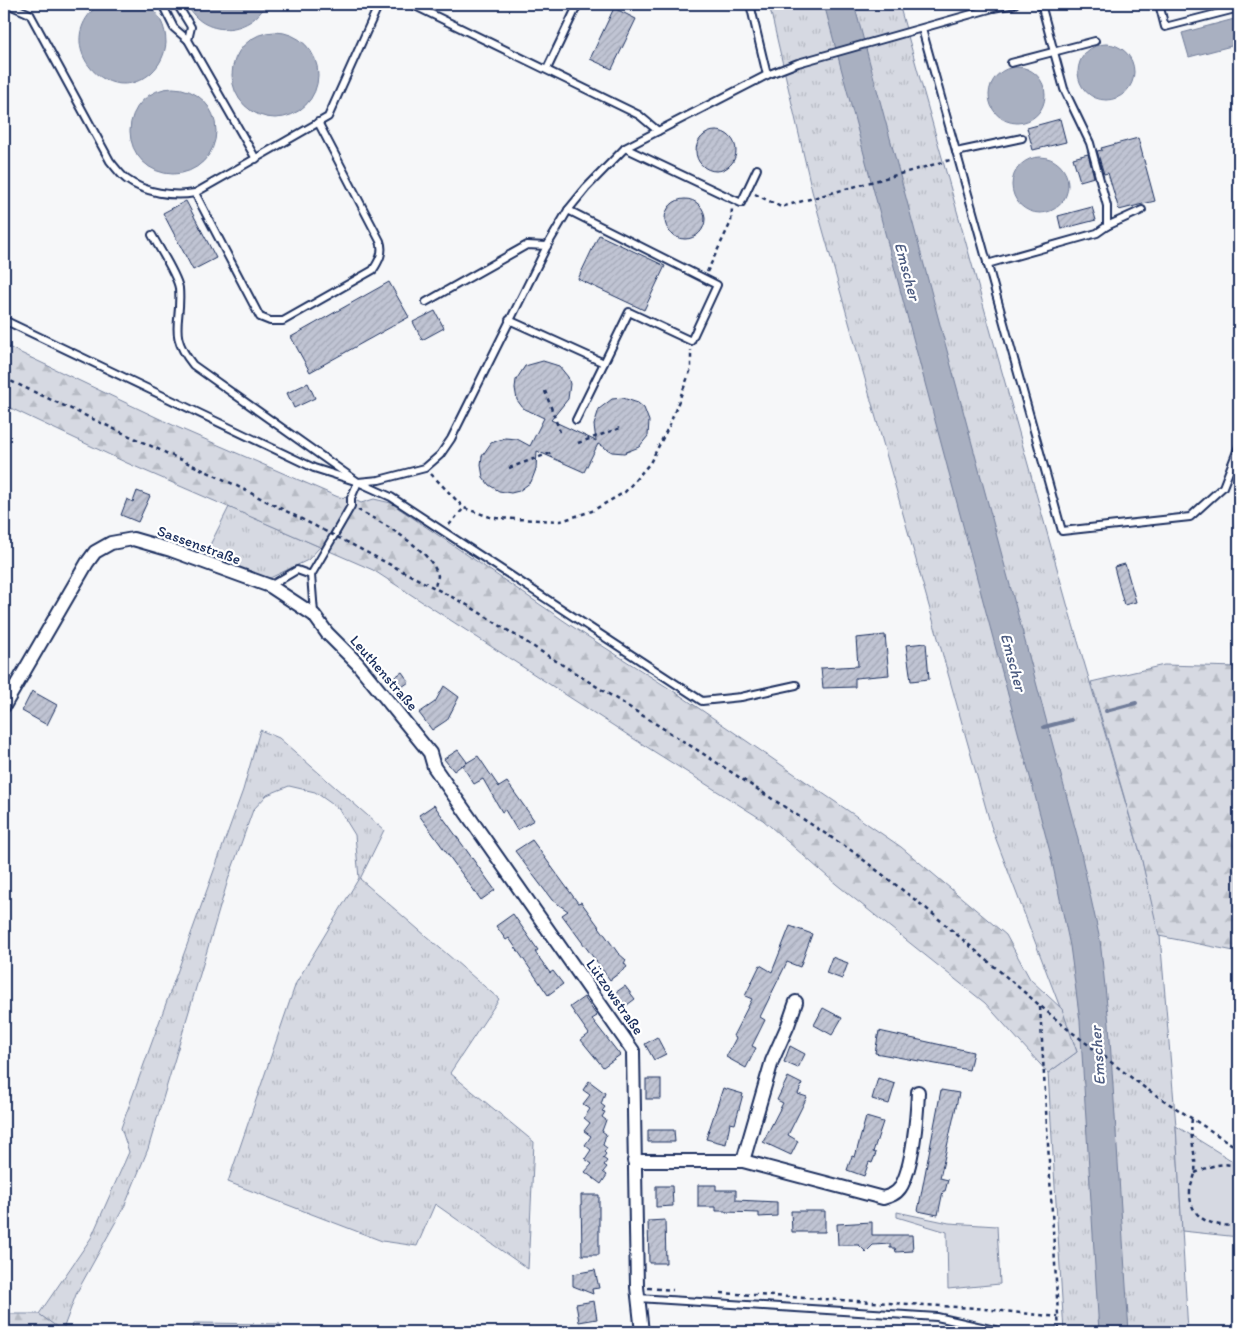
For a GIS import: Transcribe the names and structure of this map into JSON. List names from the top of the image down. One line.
{"streets":{"street":["Sassenstraße","Leuthenstraße","Lützowstraße"]},"crossings":[["Sassenstraße","Leuthenstraße"],["Leuthenstraße","Lützowstraße"]],"water":["Emscher"]}
